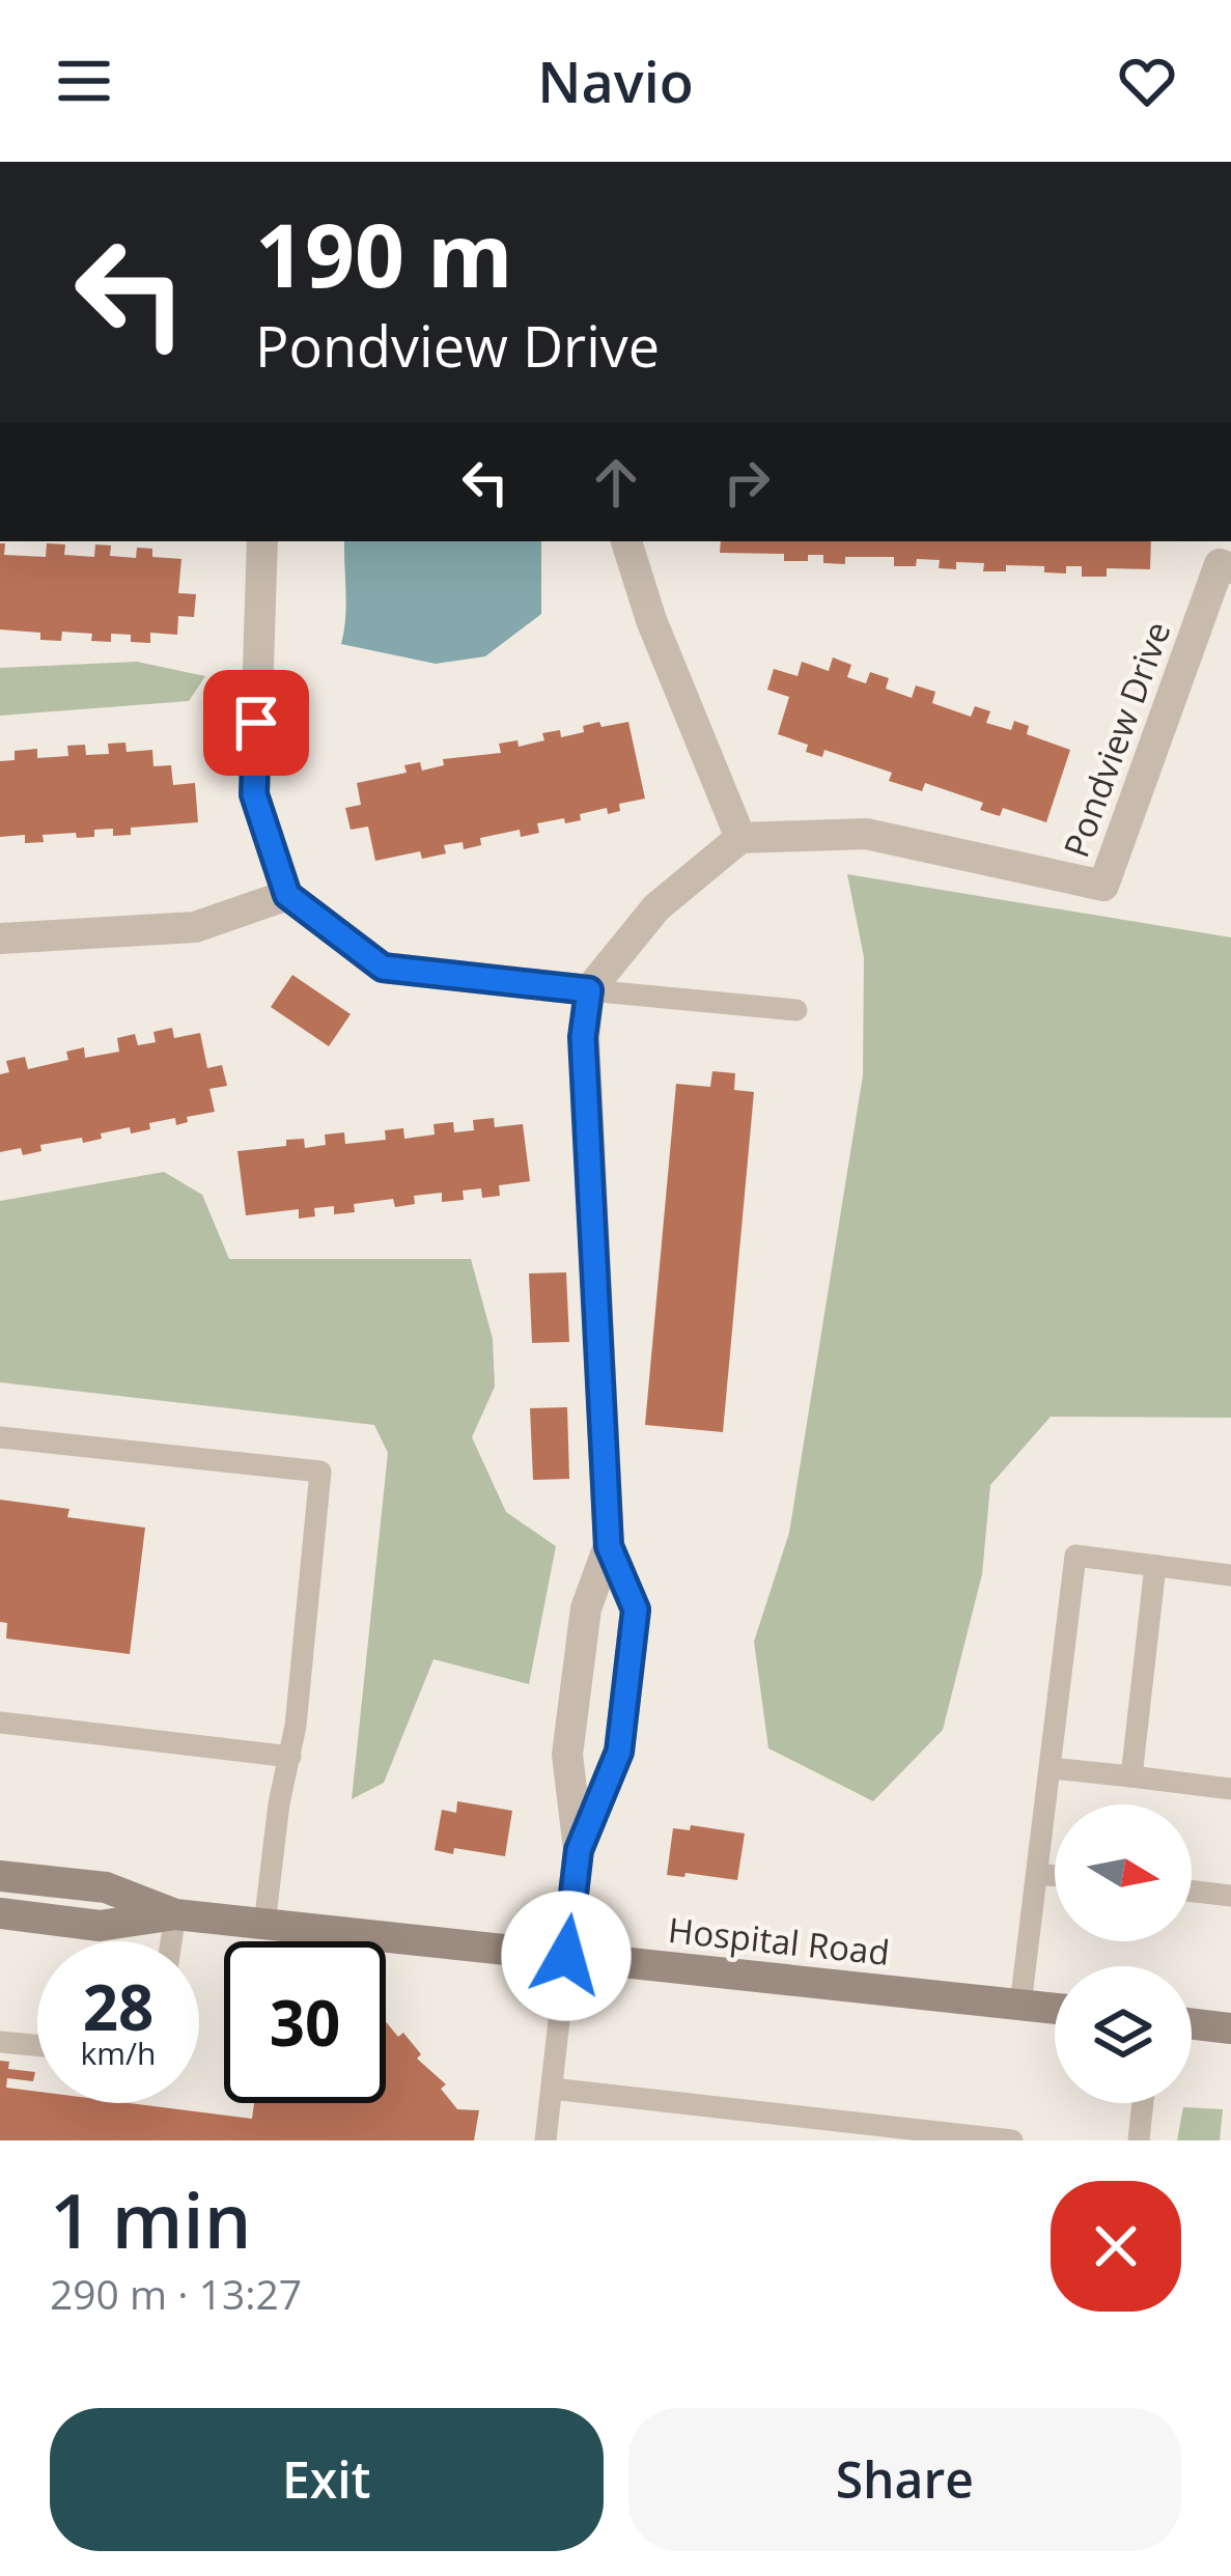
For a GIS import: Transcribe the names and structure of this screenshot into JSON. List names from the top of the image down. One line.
{"streets":{"street":["Pondview Drive","Hospital Road"]},"north":"right","page":{"header":"Navio","turn":["190 m","Pondview Drive"],"speed":"28 km/h","limit":"30","heading":["1 min","290 m · 13:27"],"buttons":["Exit","Share"]}}
